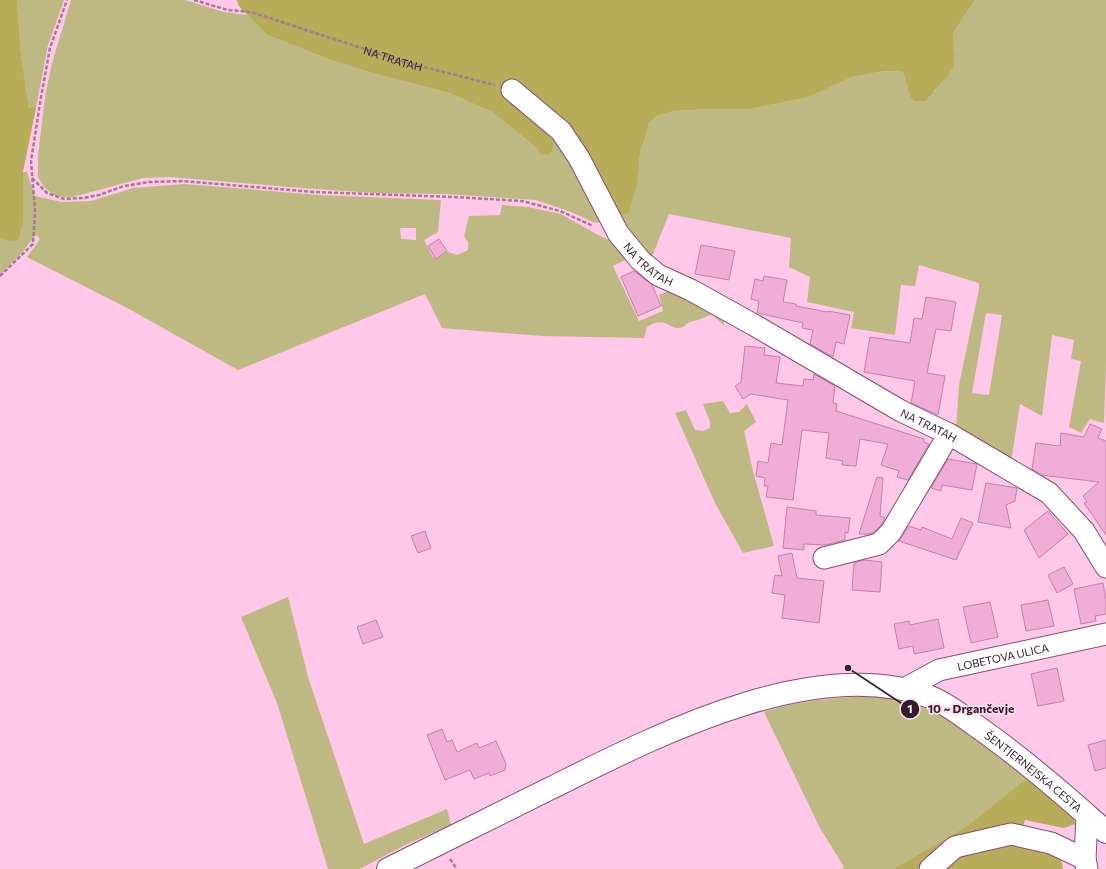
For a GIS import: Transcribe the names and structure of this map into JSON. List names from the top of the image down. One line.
{"streets":{"main road":["ŠENTJERNEJSKA CESTA"],"street":["NA TRATAH","LOBETOVA ULICA"]},"crossings":[["LOBETOVA ULICA","ŠENTJERNEJSKA CESTA"]],"places":["10 ~ Drgančevje"]}
